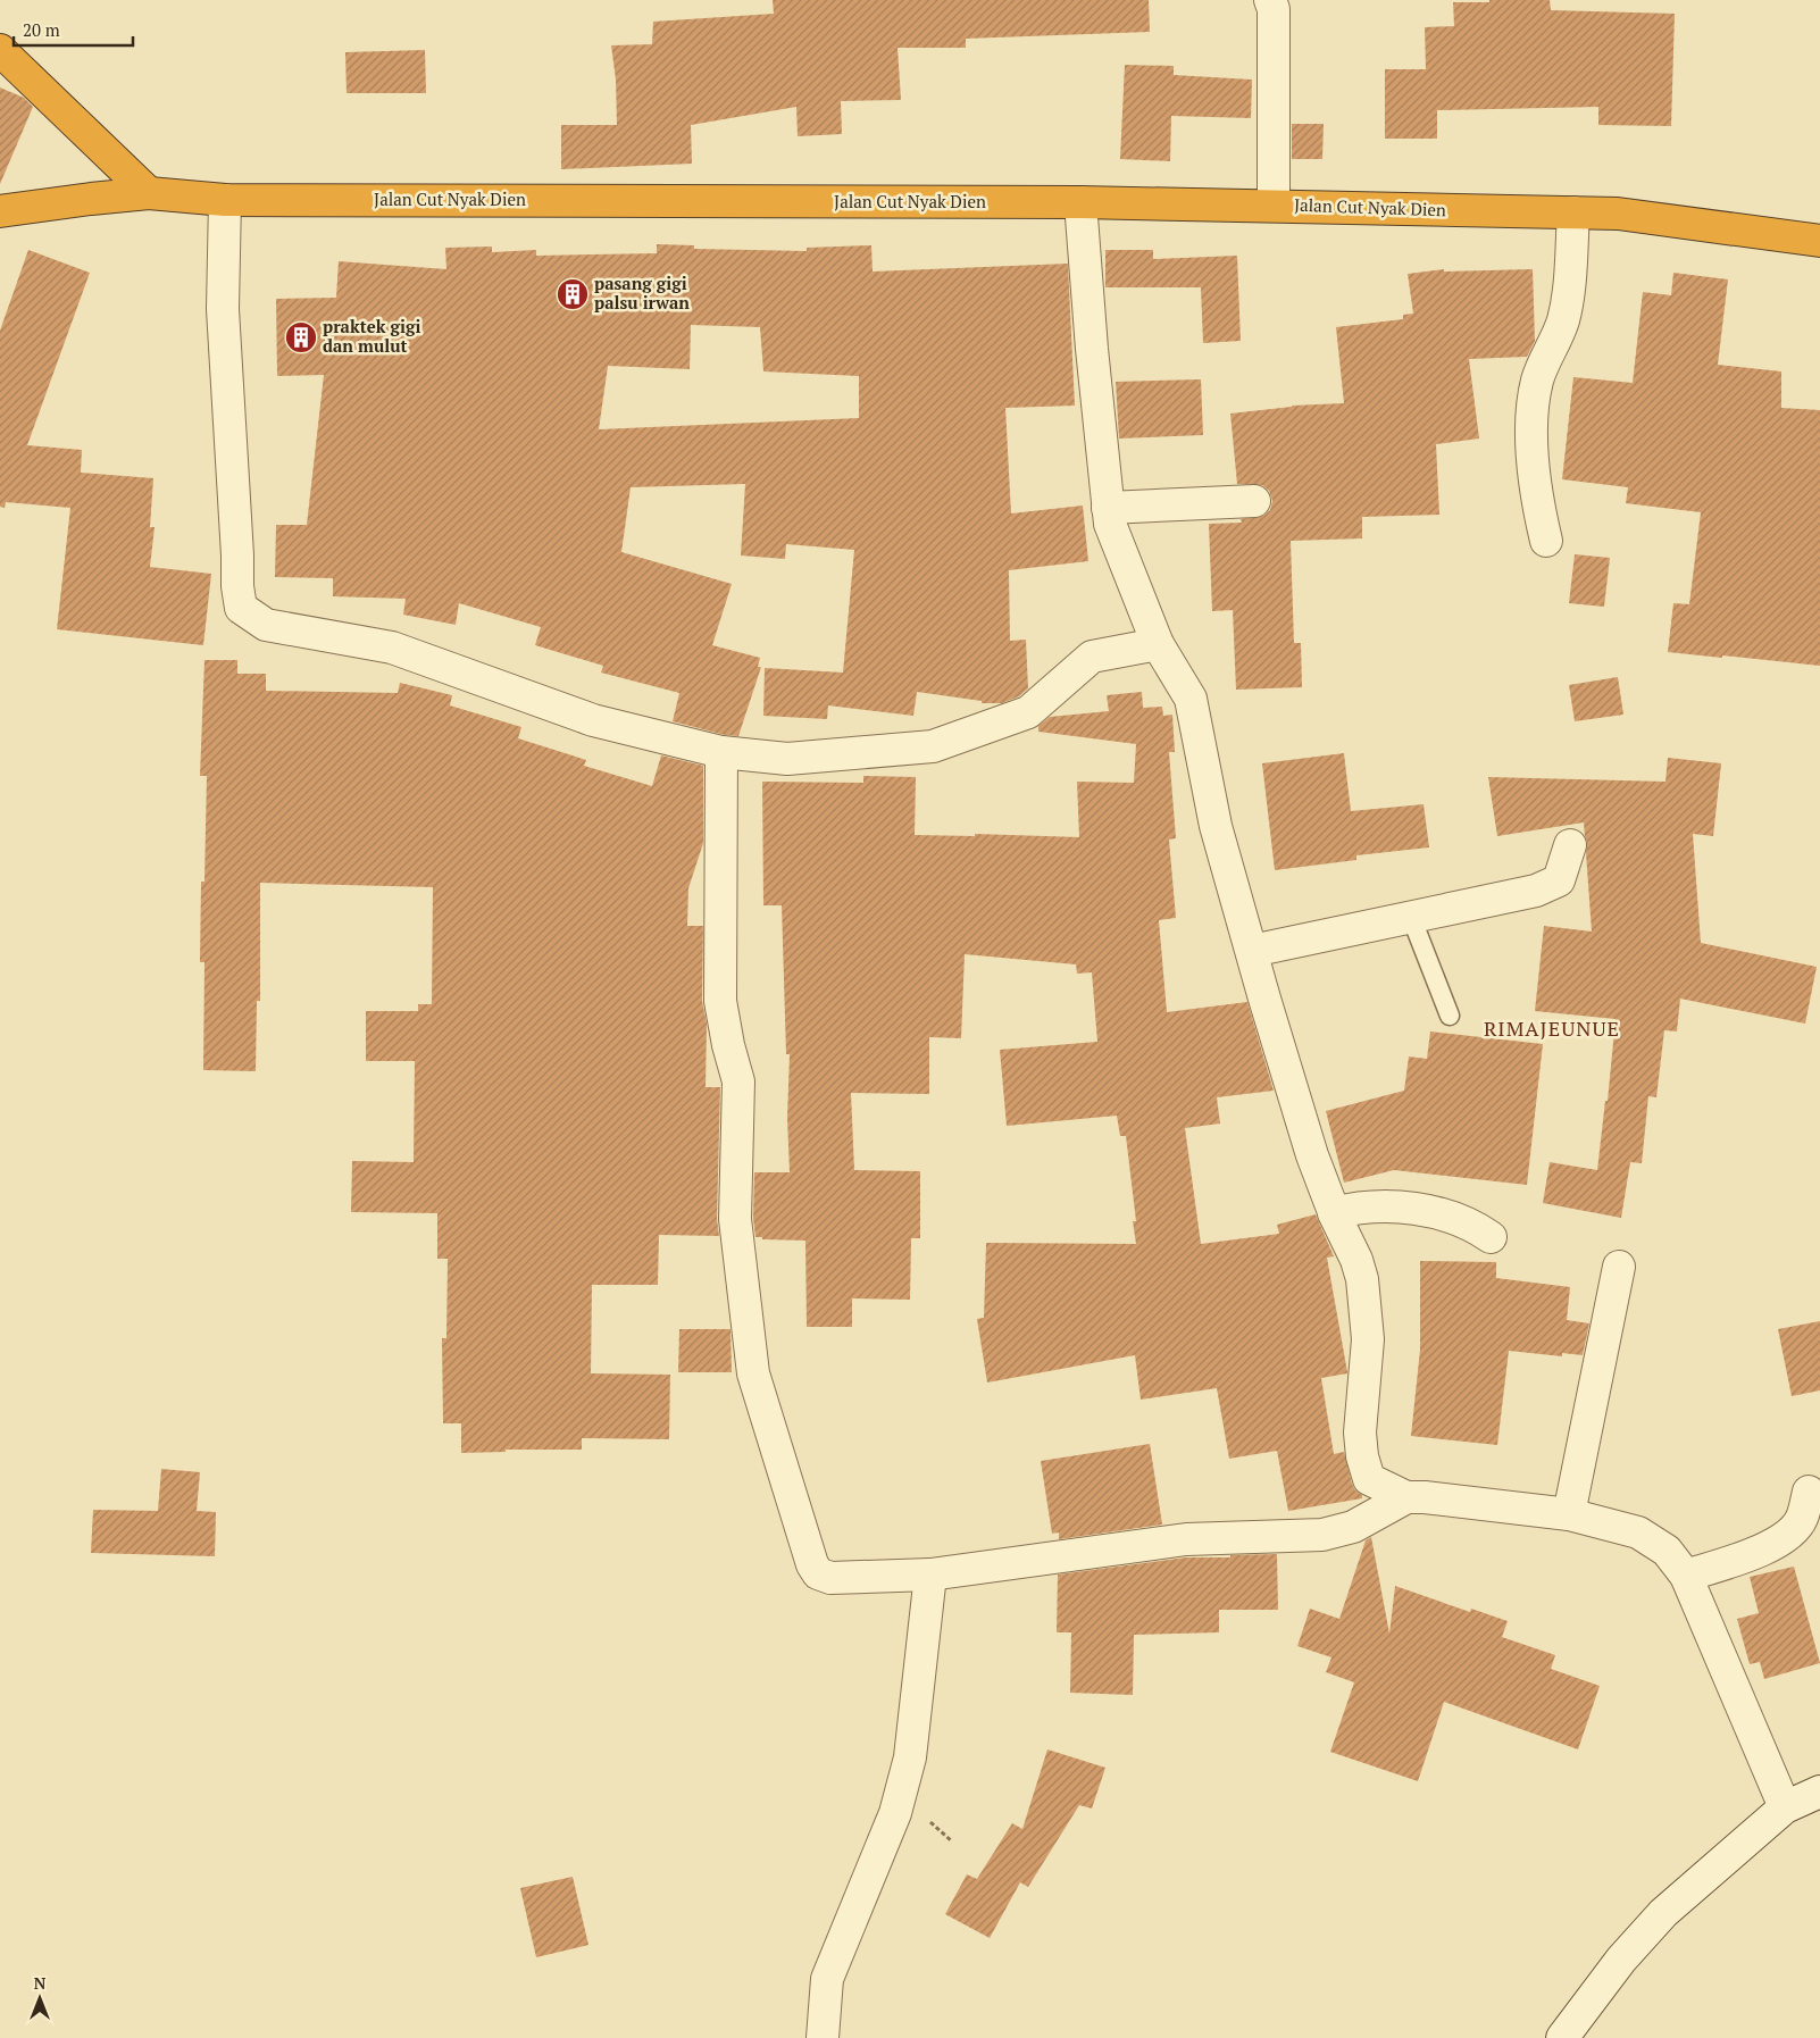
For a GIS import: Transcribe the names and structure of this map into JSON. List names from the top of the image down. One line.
{"streets":{"highway":["Jalan Cut Nyak Dien"]},"districts":["RIMAJEUNUE"],"places":{"building":["pasang gigi palsu irwan","praktek gigi dan mulut"]},"scale_bar":"20 m","north":"top"}
